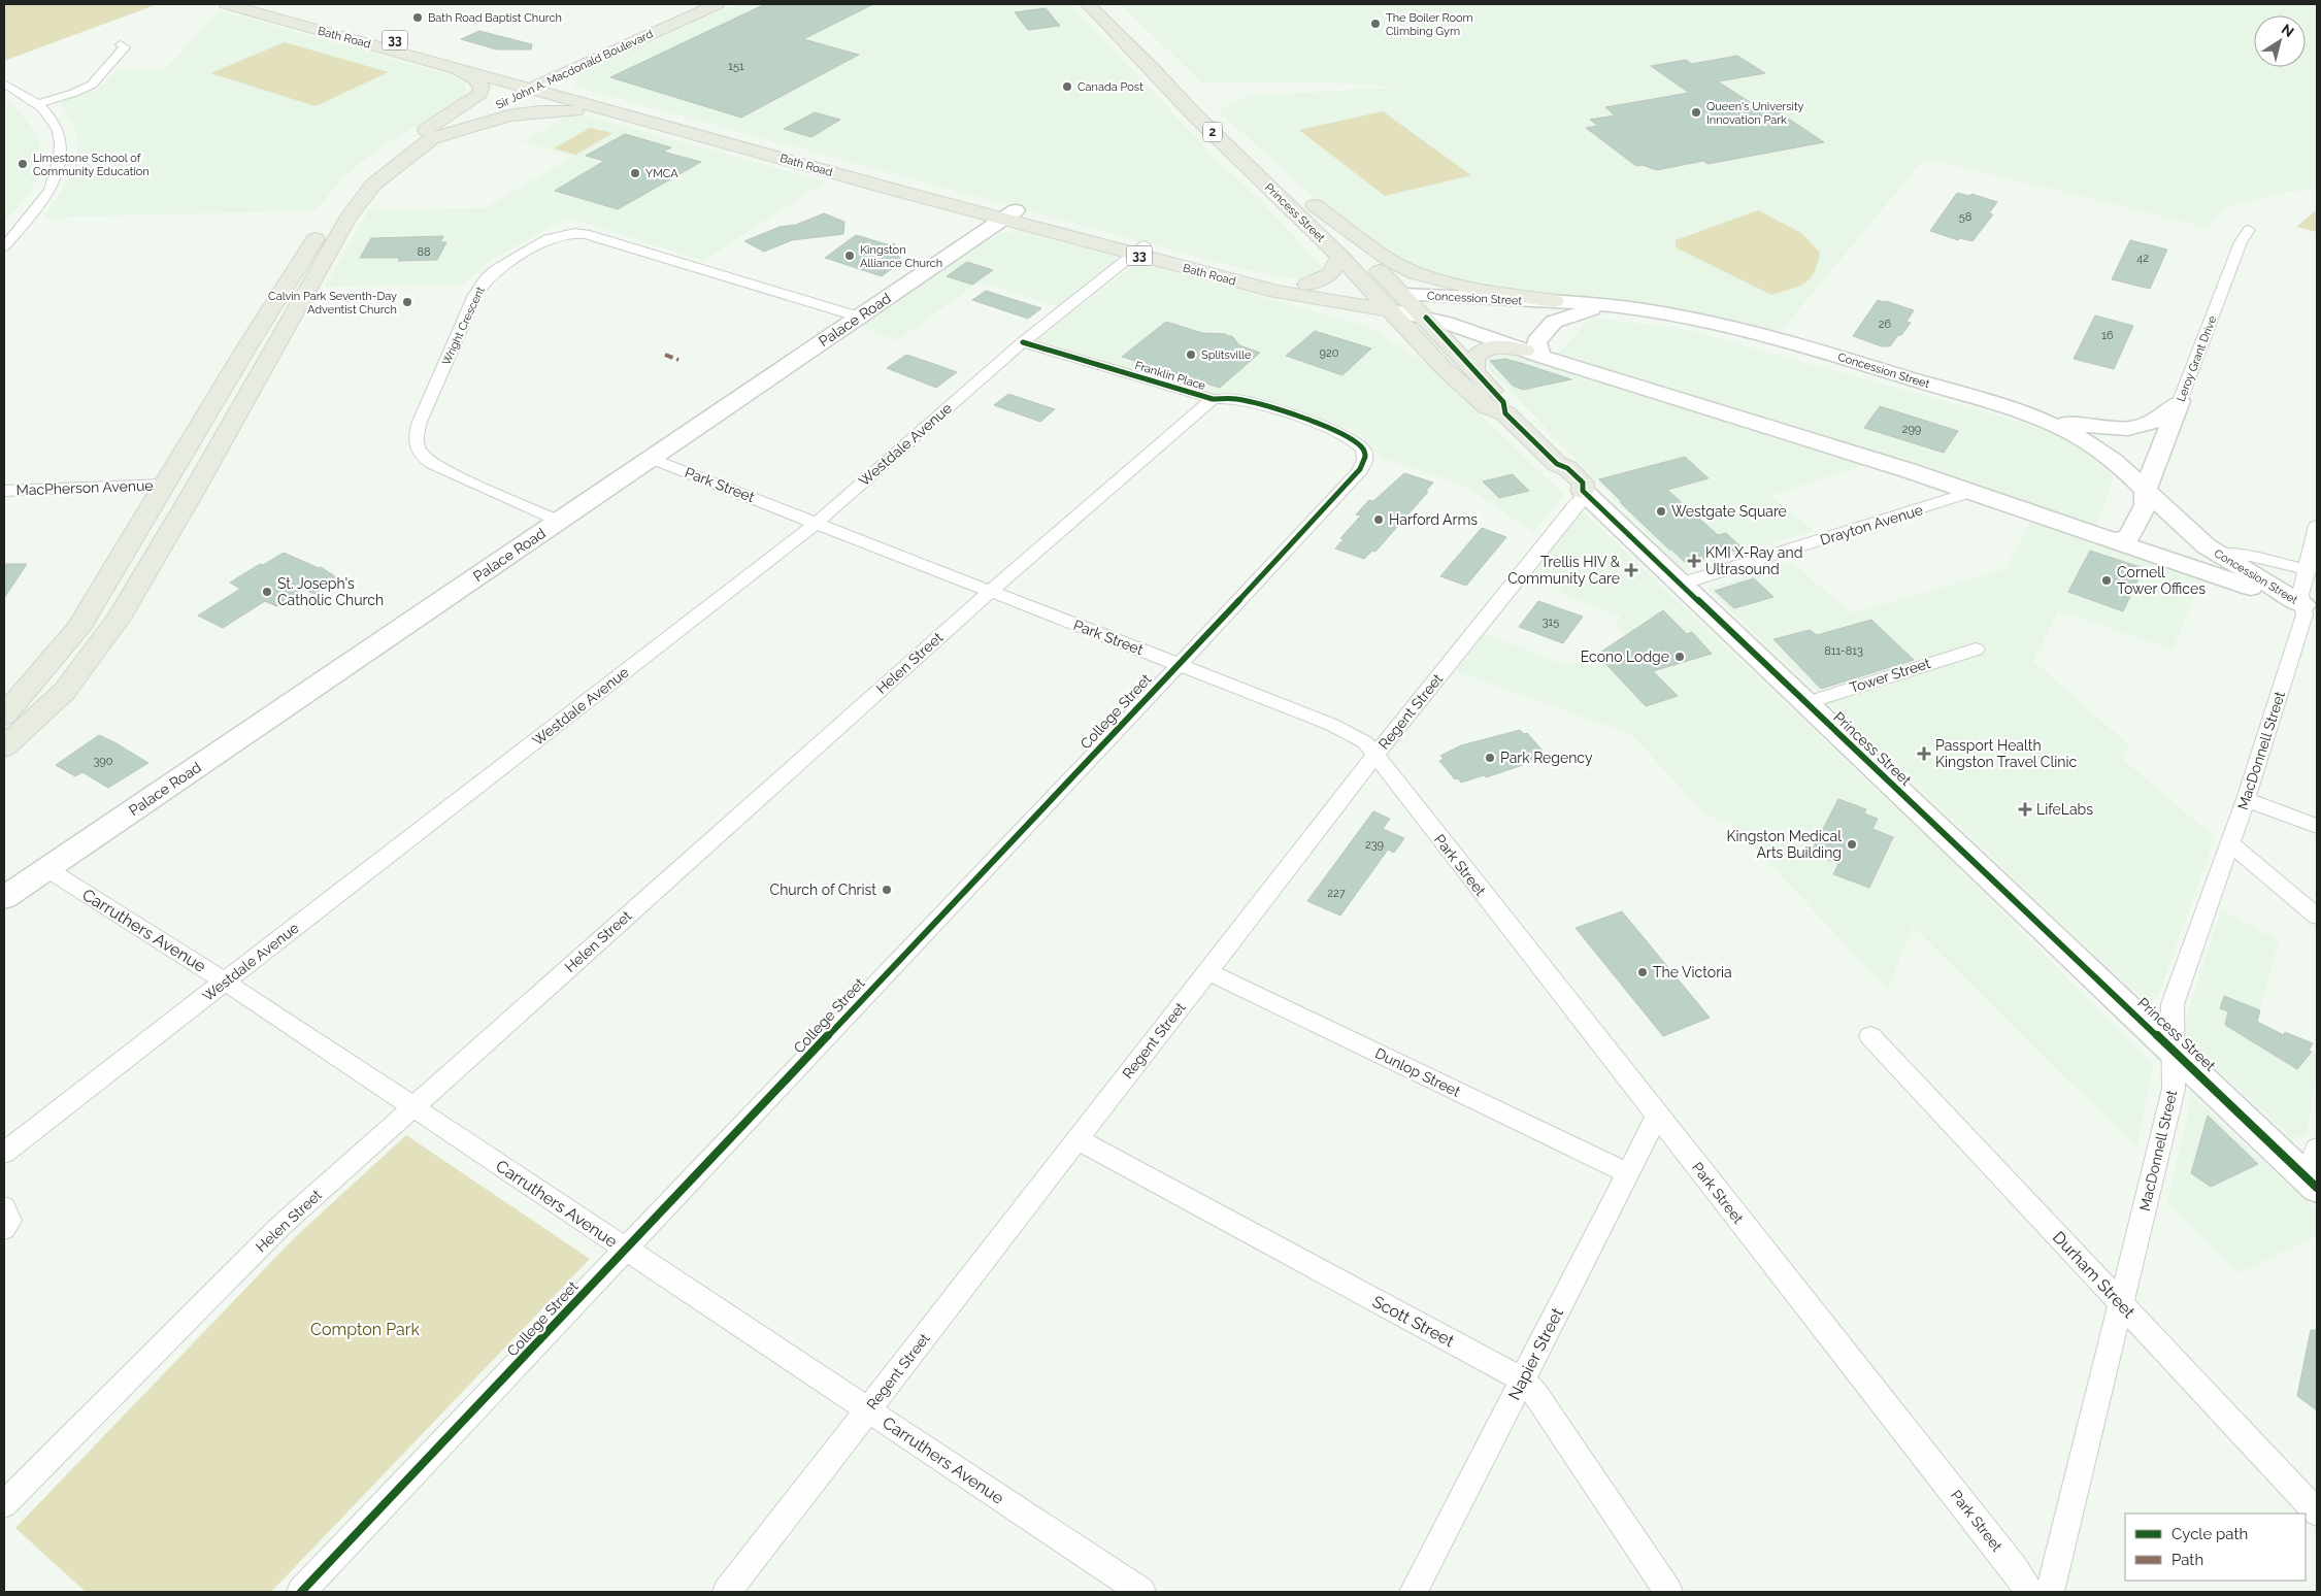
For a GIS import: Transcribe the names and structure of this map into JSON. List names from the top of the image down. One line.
{"streets":{"main road":["Bath Road","33","Sir John A. Macdonald Boulevard","2","Princess Street","Concession Street","Palace Road","Leroy Grant Drive"],"street":["Wright Crescent","Franklin Place","Westdale Avenue","Park Street","MacPherson Avenue","Drayton Avenue","Helen Street","Tower Street","College Street","Regent Street","MacDonnell Street","Carruthers Avenue","Dunlop Street","Durham Street","Scott Street","Napier Street"]},"crossings":[["Bath Road","Sir John A. Macdonald Boulevard"],["Bath Road","Princess Street"],["Bath Road","Concession Street"],["Bath Road","Palace Road"],["Bath Road","Westdale Avenue"],["Princess Street","Concession Street"],["Princess Street","Drayton Avenue"],["Princess Street","Tower Street"],["Princess Street","Regent Street"],["Princess Street","MacDonnell Street"],["Concession Street","Leroy Grant Drive"],["Concession Street","Drayton Avenue"],["Concession Street","MacDonnell Street"],["Palace Road","Wright Crescent"],["Palace Road","Park Street"],["Palace Road","Carruthers Avenue"],["Franklin Place","Westdale Avenue"],["Franklin Place","Helen Street"],["Franklin Place","College Street"],["Westdale Avenue","Park Street"],["Westdale Avenue","Carruthers Avenue"],["Park Street","Helen Street"],["Park Street","College Street"],["Park Street","Regent Street"],["Park Street","Napier Street"],["Helen Street","Carruthers Avenue"],["College Street","Carruthers Avenue"],["Regent Street","Carruthers Avenue"],["Regent Street","Dunlop Street"],["Regent Street","Scott Street"],["MacDonnell Street","Durham Street"],["Dunlop Street","Napier Street"],["Scott Street","Napier Street"]],"parks":["Compton Park"],"places":{"other":["Bath Road Baptist Church","The Boiler Room Climbing Gym","Canada Post","Queen's University Innovation Park","Limestone School of Community Education","YMCA","Kingston Alliance Church","Calvin Park Seventh-Day Adventist Church","Splitsville","Westgate Square","Harford Arms","Cornell Tower Offices","St. Joseph's Catholic Church","Econo Lodge","Park Regency","Kingston Medical Arts Building","Church of Christ","The Victoria"],"health":["KMI X-Ray and Ultrasound","Trellis HIV & Community Care","Passport Health Kingston Travel Clinic","LifeLabs"]},"house_numbers":["151","58","88","42","26","16","920","299","315","811-813","390","239","227"],"legend":["Cycle path","Path"],"north":"top right"}
